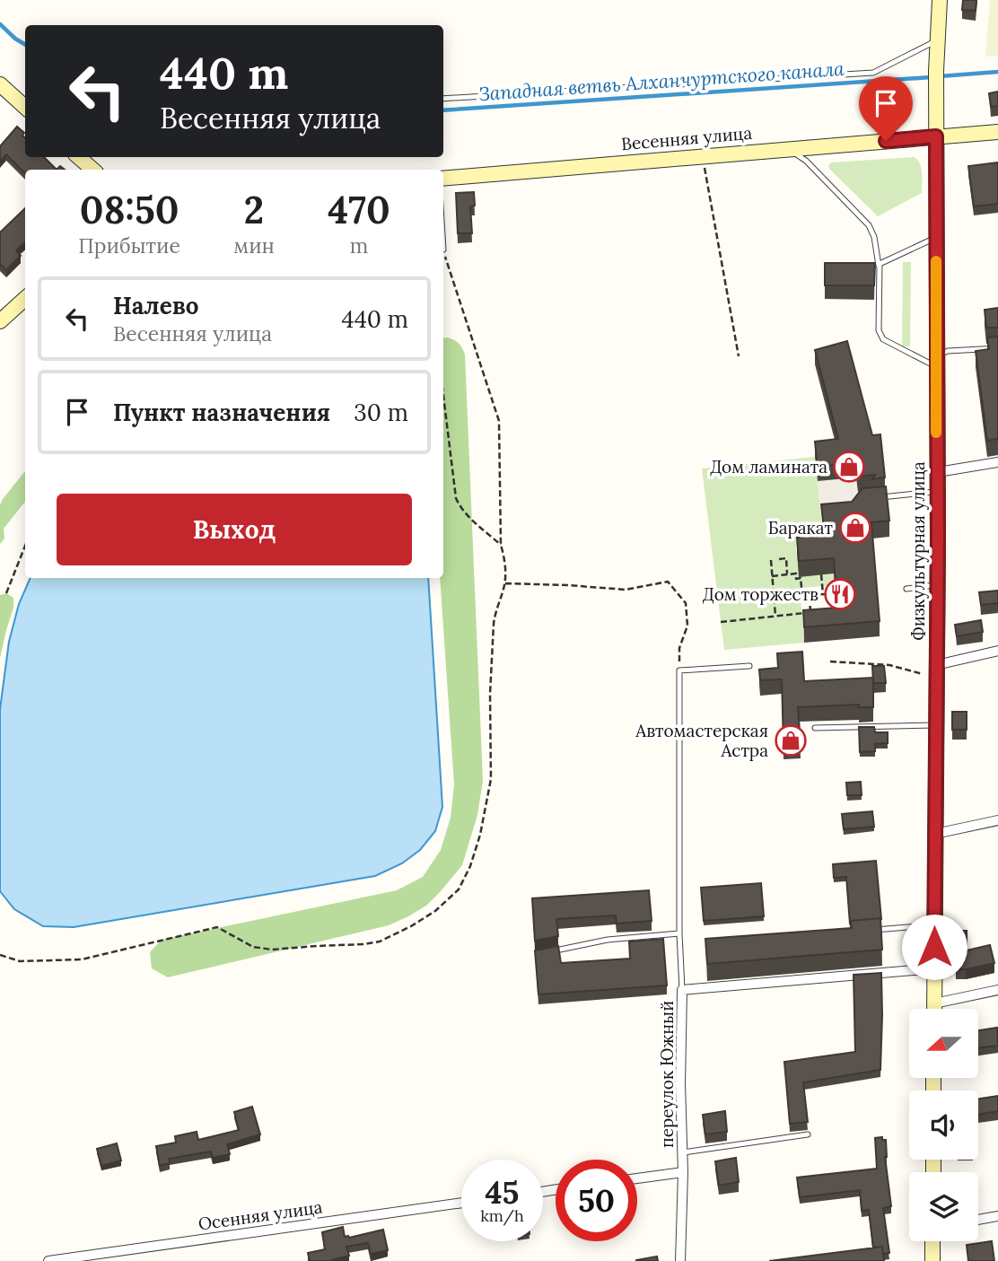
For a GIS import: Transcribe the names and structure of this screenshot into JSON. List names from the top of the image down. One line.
{"streets":{"main road":["Весенняя улица","Физкультурная улица"],"street":["переулок Южный","Осенняя улица"]},"crossings":[["Весенняя улица","Физкультурная улица"],["Физкультурная улица","переулок Южный"]],"water":["Западная ветвь Алханчуртского канала"],"places":{"shop":["Дом ламината","Баракат","Автомастерская Астра"],"restaurant":["Дом торжеств"]},"north":"left","page":{"turn":["440 m","Весенняя улица"],"eta":["08:50","Прибытие","2","мин","470","m"],"list":[{"name":"Налево","note":"Весенняя улица","value":"440 m"},{"name":"Пункт назначения","value":"30 m"}],"buttons":"Выход","speed":"45 km/h","limit":"50"}}
